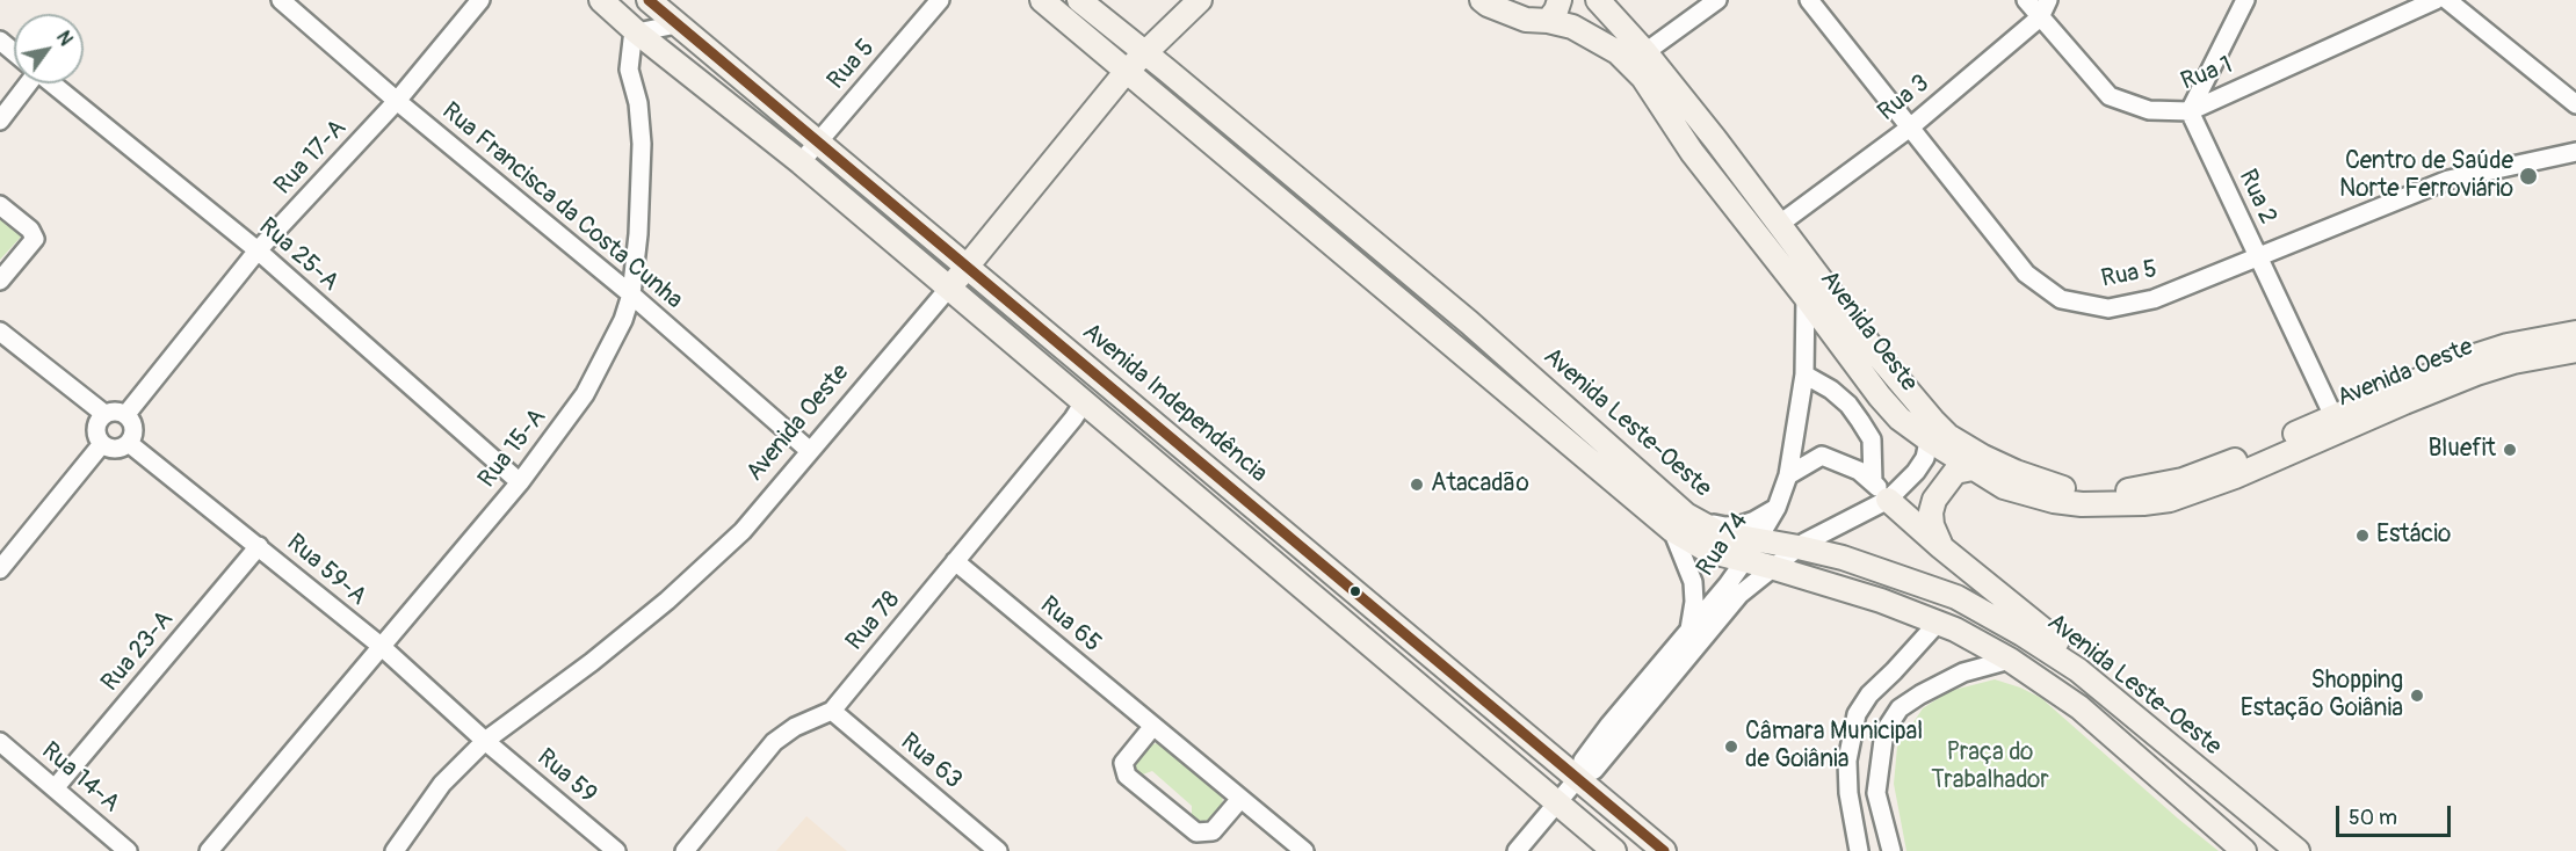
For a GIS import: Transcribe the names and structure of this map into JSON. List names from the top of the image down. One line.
{"streets":{"main road":["Avenida Oeste","Avenida Independência","Avenida Leste-Oeste"],"street":["Rua 5","Rua 1","Rua 3","Rua 17-A","Rua 2","Rua Francisca da Costa Cunha","Rua 25-A","Rua 15-A","Rua 74","Rua 59-A","Rua 78","Rua 65","Rua 23-A","Rua 63","Rua 59","Rua 14-A"]},"crossings":[["Rua 5","Rua 3"],["Rua 5","Rua 2"],["Rua 5","Avenida Independência"],["Rua 1","Rua 3"],["Rua 1","Rua 2"],["Rua 3","Avenida Oeste"],["Rua 17-A","Rua Francisca da Costa Cunha"],["Rua 17-A","Rua 25-A"],["Rua 17-A","Rua 59-A"],["Rua 2","Avenida Oeste"],["Rua Francisca da Costa Cunha","Avenida Oeste"],["Rua Francisca da Costa Cunha","Rua 15-A"],["Rua 25-A","Rua 15-A"],["Avenida Oeste","Avenida Independência"],["Avenida Oeste","Avenida Leste-Oeste"],["Avenida Oeste","Rua 74"],["Avenida Oeste","Rua 59-A"],["Avenida Oeste","Rua 59"],["Avenida Independência","Rua 74"],["Avenida Leste-Oeste","Rua 74"],["Rua 15-A","Rua 59-A"],["Rua 59-A","Rua 23-A"],["Rua 59-A","Rua 59"],["Rua 78","Rua 65"],["Rua 78","Rua 63"],["Rua 23-A","Rua 14-A"]],"parks":["Praça do Trabalhador"],"places":["Centro de Saúde Norte Ferroviário","Bluefit","Atacadão","Estácio","Shopping Estação Goiânia","Câmara Municipal de Goiânia"],"scale_bar":"50 m","north":"top right"}
